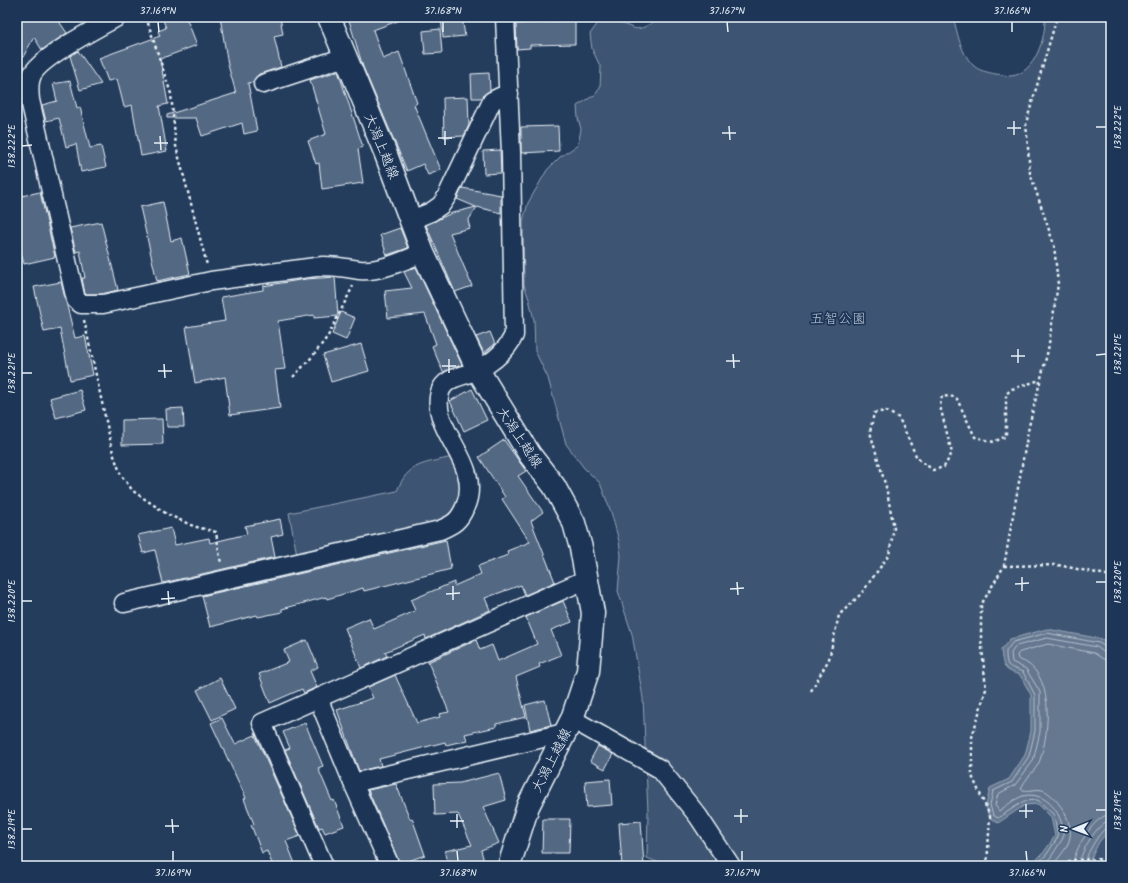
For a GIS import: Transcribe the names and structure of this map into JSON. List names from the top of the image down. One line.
{"streets":{"main road":["大潟上越線"]},"parks":["五智公園"],"north":"left","coordinates":["37.169°N","37.168°N","37.167°N","37.166°N","138.222°E","138.221°E","138.220°E","138.219°E"]}
